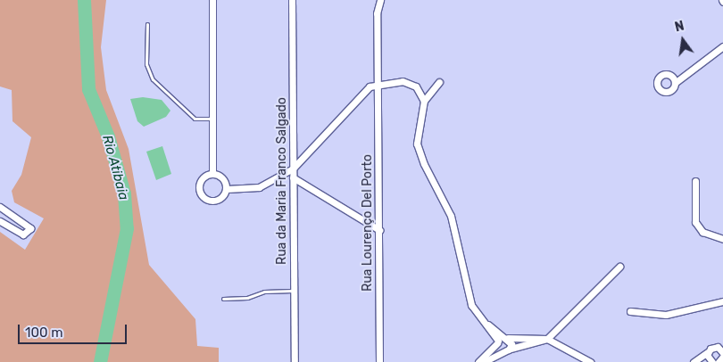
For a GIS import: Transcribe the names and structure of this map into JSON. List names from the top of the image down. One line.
{"streets":{"street":["Rua da Maria Franco Salgado","Rua Lourenço Del Porto"]},"water":["Rio Atibaia"],"scale_bar":"100 m","north":"top"}
